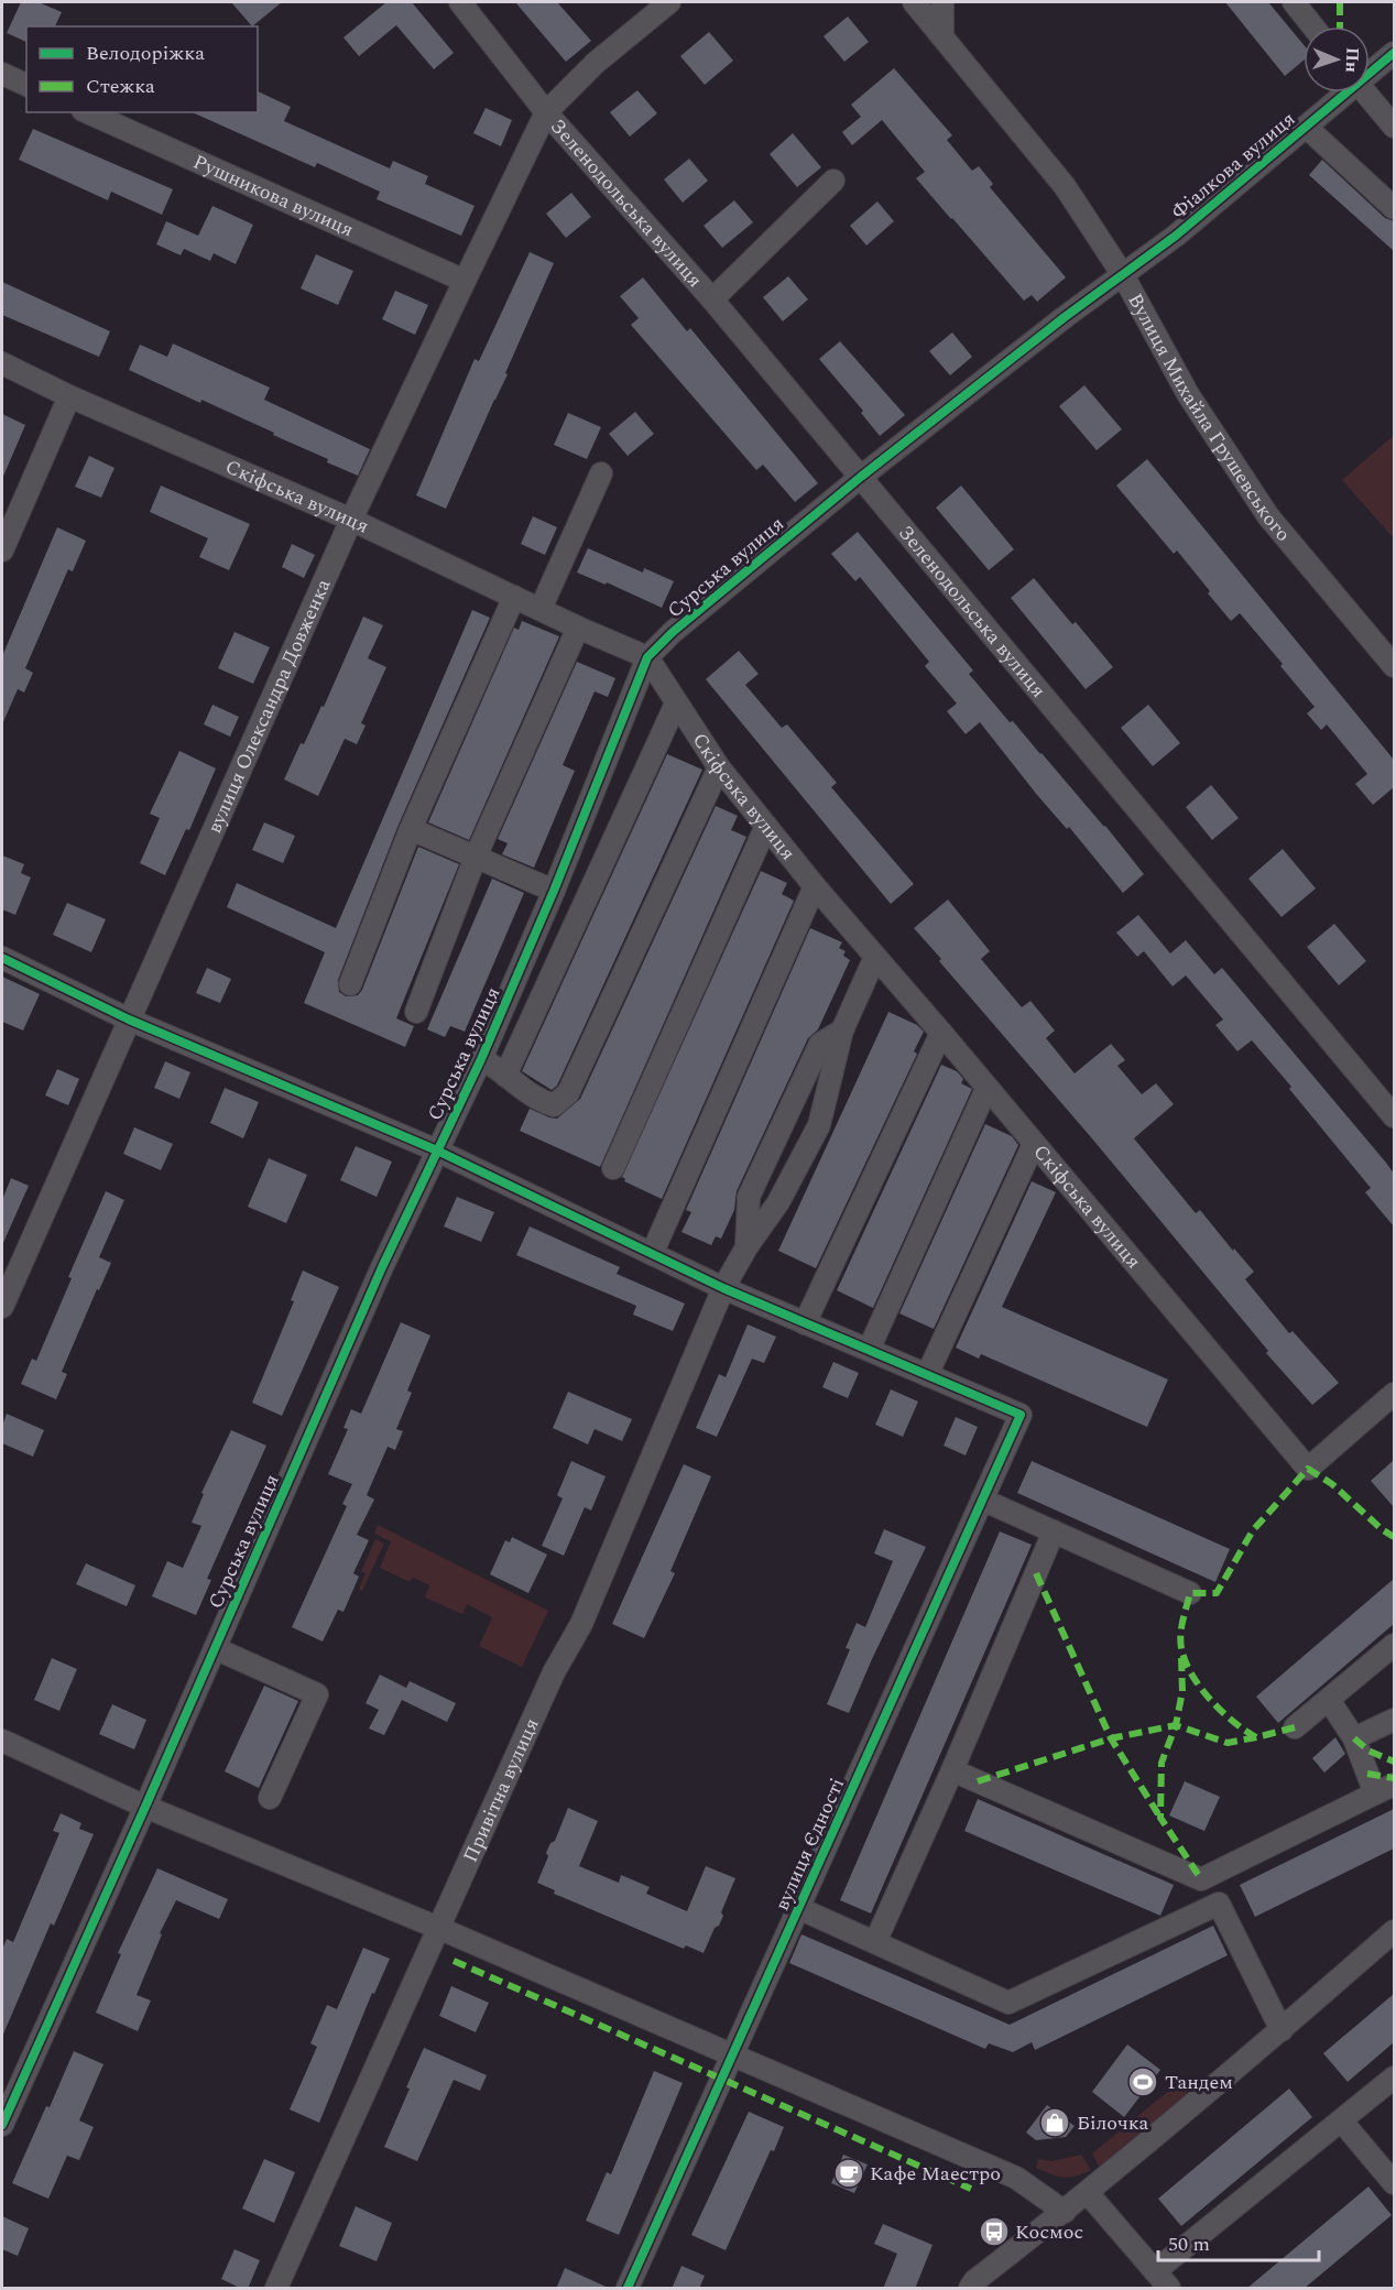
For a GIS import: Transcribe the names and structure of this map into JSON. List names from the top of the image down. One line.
{"streets":{"street":["Фіалкова вулиця","Рушникова вулиця","Зеленодольська вулиця","Вулиця Михайла Грушевського","Скіфська вулиця","Сурська вулиця","вулиця Олександра Довженка","Привітна вулиця","вулиця Єдності"]},"crossings":[["Фіалкова вулиця","Вулиця Михайла Грушевського"],["Фіалкова вулиця","Сурська вулиця"],["Рушникова вулиця","вулиця Олександра Довженка"],["Зеленодольська вулиця","Сурська вулиця"],["Зеленодольська вулиця","вулиця Олександра Довженка"],["Вулиця Михайла Грушевського","Сурська вулиця"],["Скіфська вулиця","Сурська вулиця"],["Скіфська вулиця","вулиця Олександра Довженка"],["Скіфська вулиця","Привітна вулиця"]],"places":{"sports":["Тандем"],"shop":["Білочка"],"cafe":["Кафе Маестро"],"bus stop":["Космос"]},"legend":["Велодоріжка","Стежка"],"scale_bar":"50 m","north":"right"}
